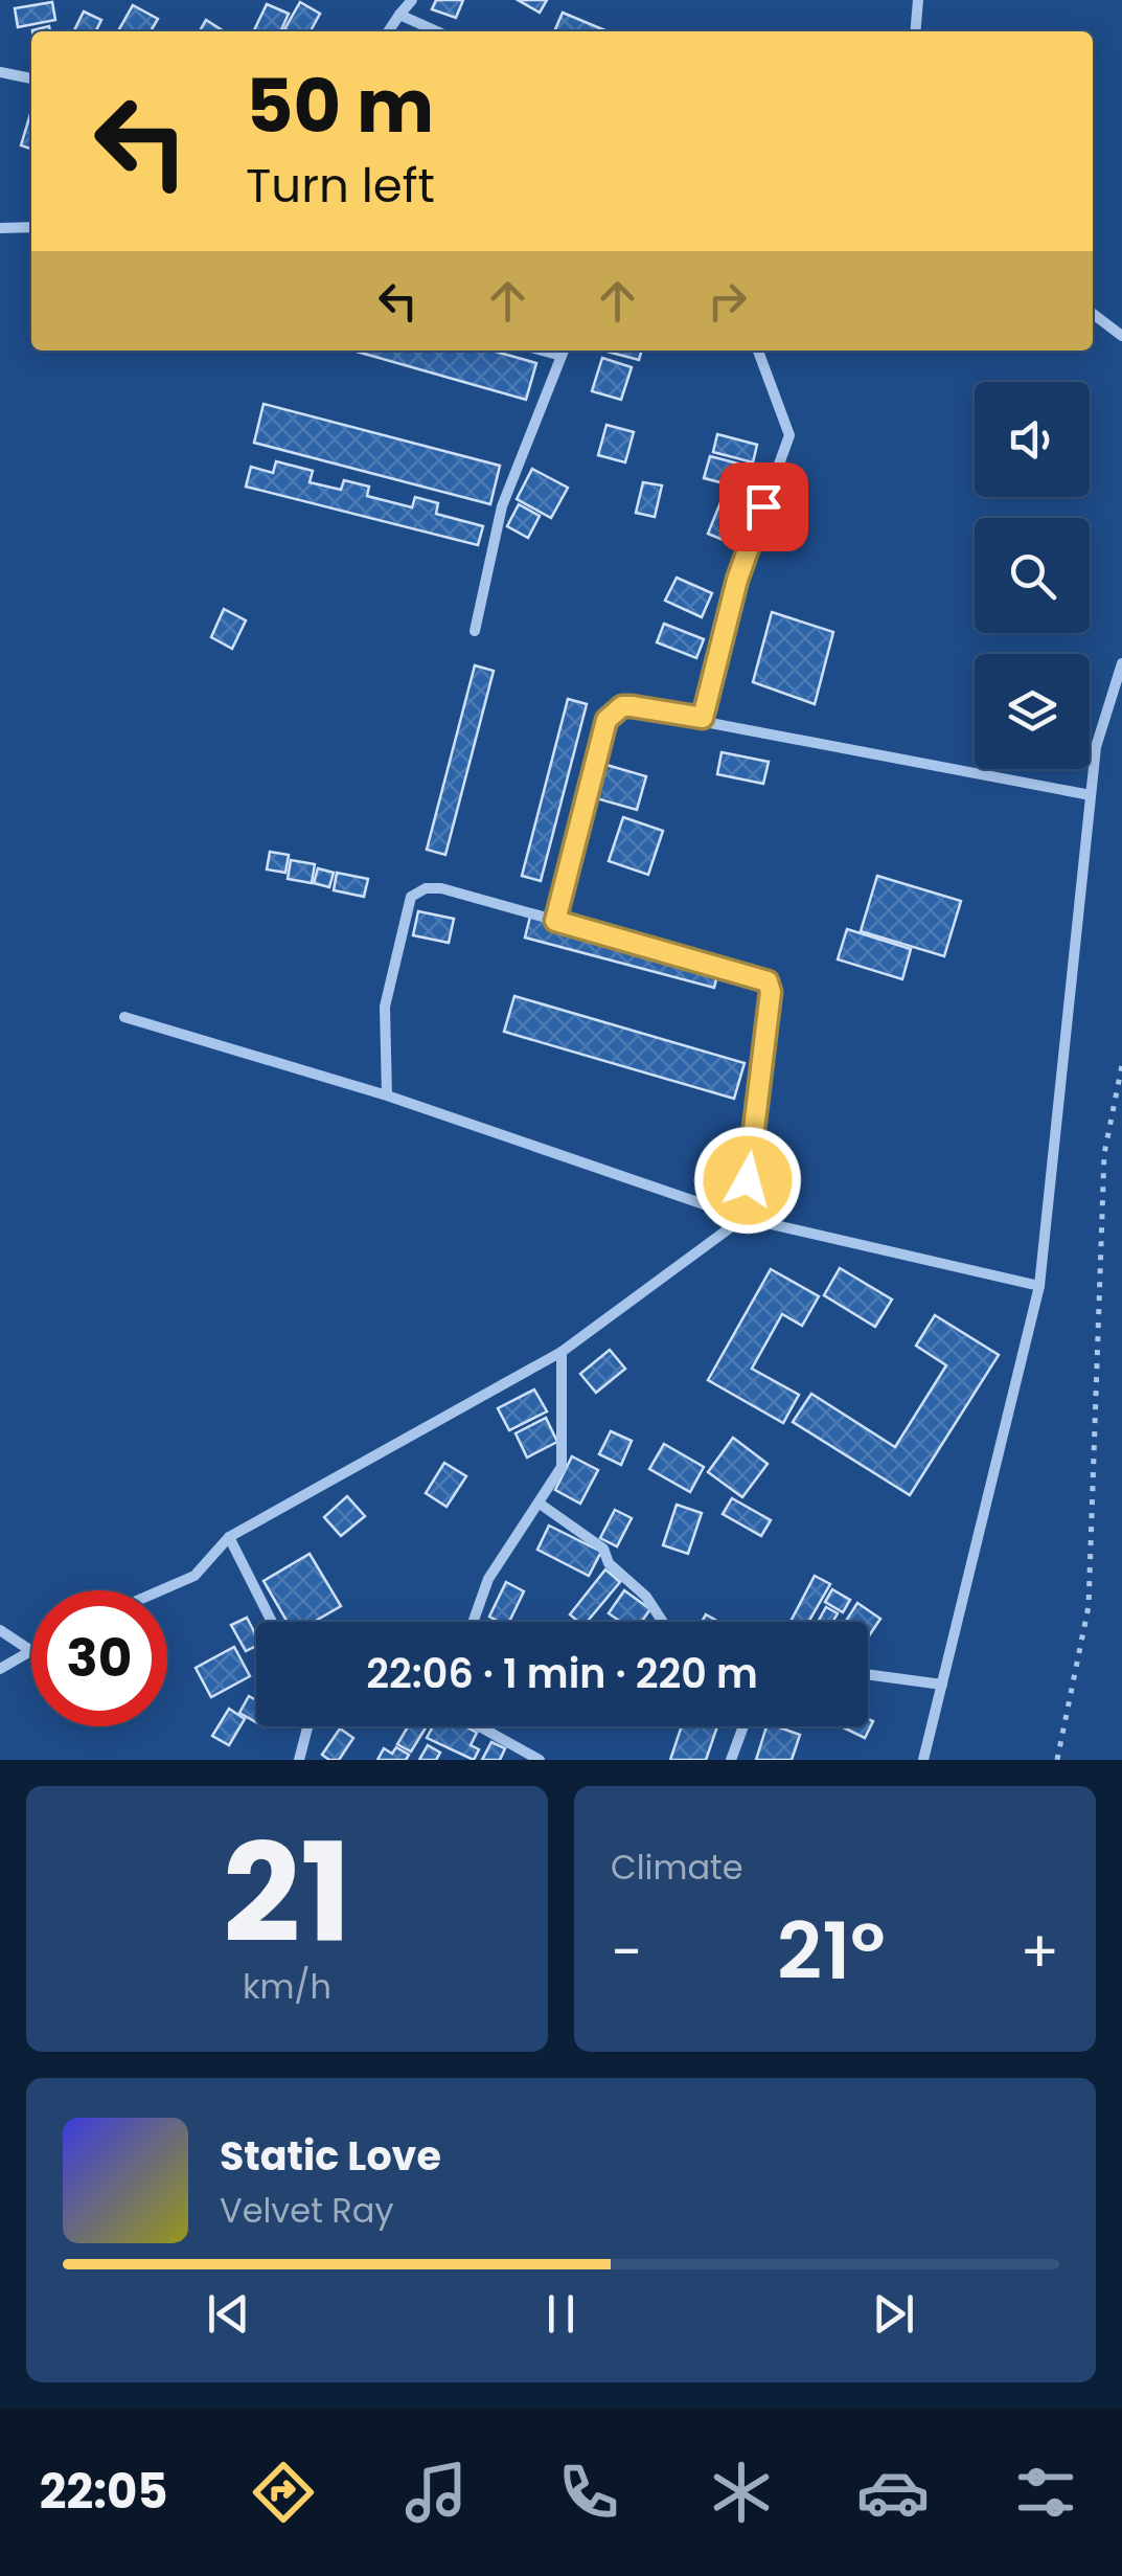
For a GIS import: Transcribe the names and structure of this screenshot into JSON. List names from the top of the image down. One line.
{"page":{"turn":["50 m","Turn left"],"limit":"30","trip":"22:06 · 1 min · 220 m","tile":[["21","km/h"],"Climate"],"heat":["−","21°","+"],"song":["Static Love","Velvet Ray"],"tabs":"22:05"}}
